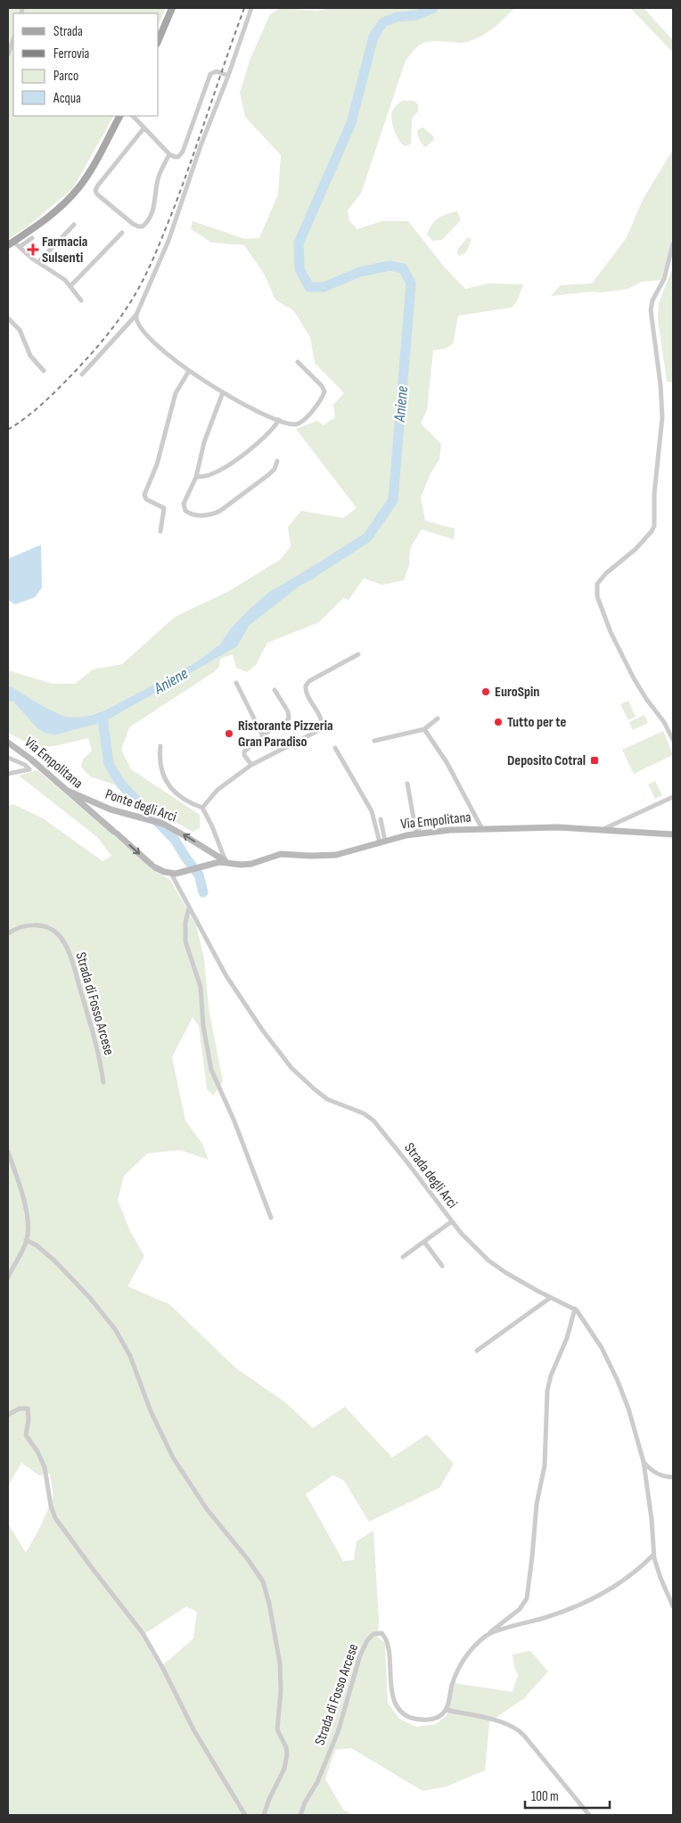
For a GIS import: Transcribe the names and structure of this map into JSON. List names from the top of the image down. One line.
{"streets":{"main road":["Via Empolitana","Ponte degli Arci"],"street":["Strada di Fosso Arcese","Strada degli Arci"]},"crossings":[["Via Empolitana","Ponte degli Arci"],["Via Empolitana","Strada degli Arci"]],"one_way":["Ponte degli Arci"],"water":["Aniene"],"places":{"health":["Farmacia Sulsenti"],"other":["EuroSpin","Tutto per te","Ristorante Pizzeria Gran Paradiso"],"transit":["Deposito Cotral"]},"legend":["Strada","Ferrovia","Parco","Acqua"],"scale_bar":"100 m"}
